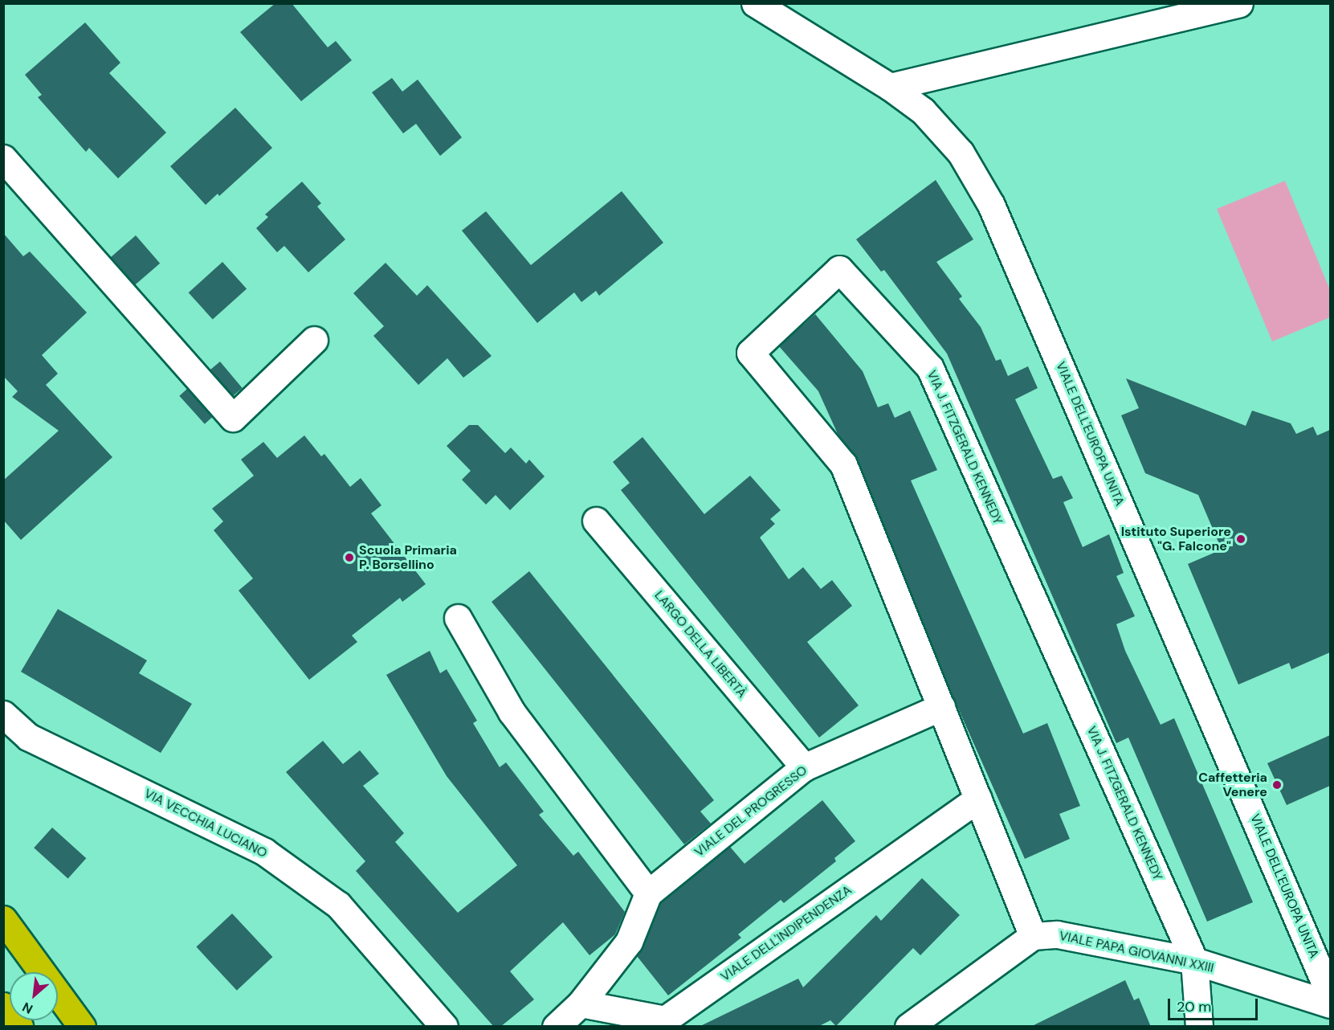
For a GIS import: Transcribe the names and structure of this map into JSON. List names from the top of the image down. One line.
{"streets":{"street":["VIALE DELL'EUROPA UNITA","VIA J. FITZGERALD KENNEDY","LARGO DELLA LIBERTÀ","VIALE DEL PROGRESSO","VIA VECCHIA LUCIANO","VIALE DELL'INDIPENDENZA","VIALE PAPA GIOVANNI XXIII"]},"crossings":[["VIA J. FITZGERALD KENNEDY","VIALE DEL PROGRESSO"],["VIA J. FITZGERALD KENNEDY","VIALE DELL'INDIPENDENZA"],["VIA J. FITZGERALD KENNEDY","VIALE PAPA GIOVANNI XXIII"],["LARGO DELLA LIBERTÀ","VIALE DEL PROGRESSO"],["VIALE DEL PROGRESSO","VIALE DELL'INDIPENDENZA"]],"places":["Istituto Superiore \"G. Falcone\"","Scuola Primaria P. Borsellino","Caffetteria Venere"],"scale_bar":"20 m","north":"bottom left"}
